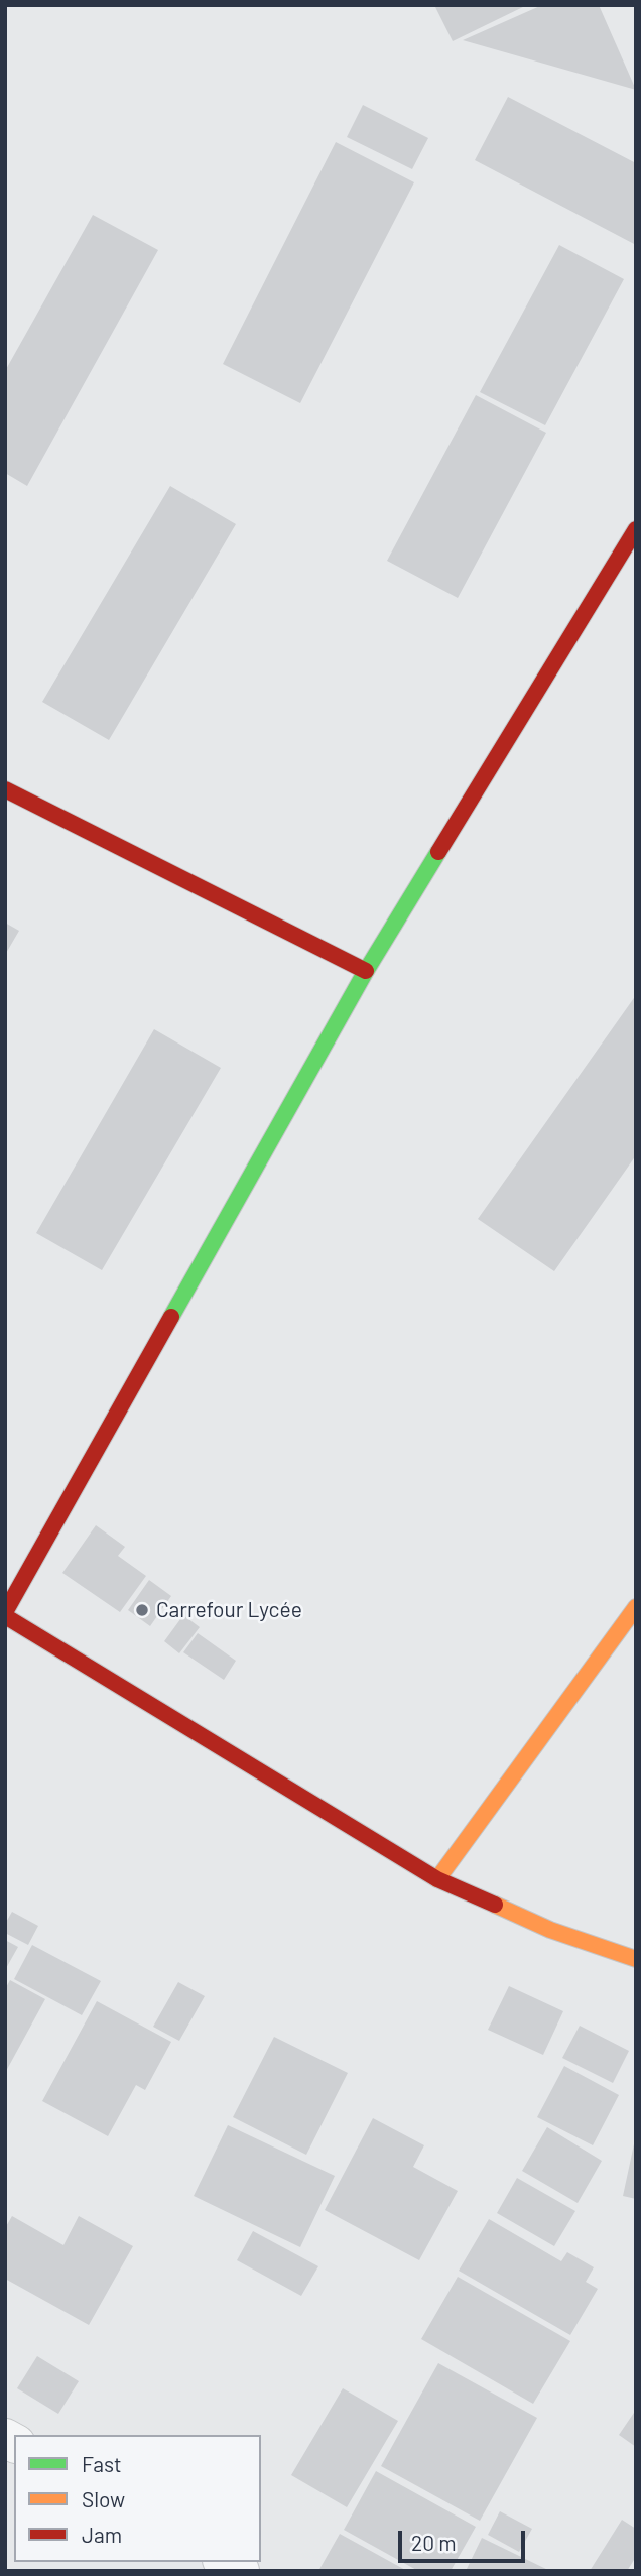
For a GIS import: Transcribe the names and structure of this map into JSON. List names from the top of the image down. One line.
{"places":["Carrefour Lycée"],"legend":["Fast","Slow","Jam"],"scale_bar":"20 m"}
